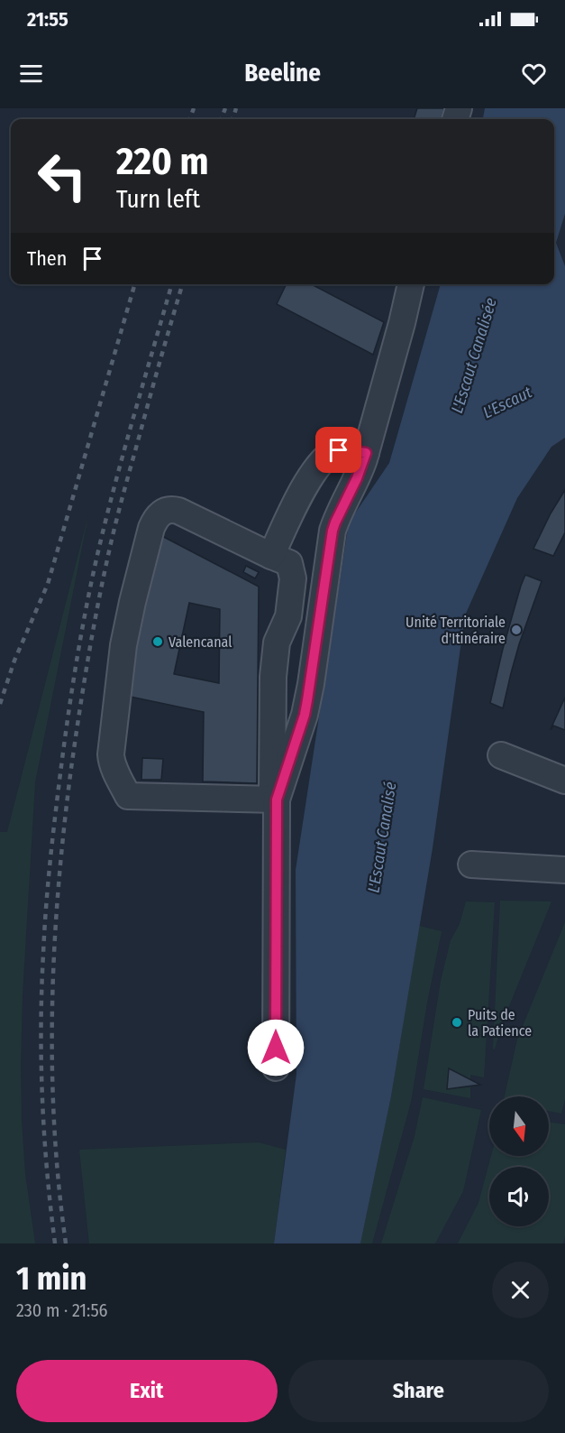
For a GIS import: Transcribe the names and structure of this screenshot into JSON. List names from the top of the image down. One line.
{"water":["L'Escaut Canalisée","L'Escaut","L'Escaut Canalisé"],"places":["Unité Territoriale d'Itinéraire","Valencanal","Puits de la Patience"],"north":"bottom","page":{"status":"21:55","header":"Beeline","turn":["220 m","Turn left"],"then":"Then","heading":["1 min","230 m · 21:56"],"buttons":["Exit","Share"]}}
